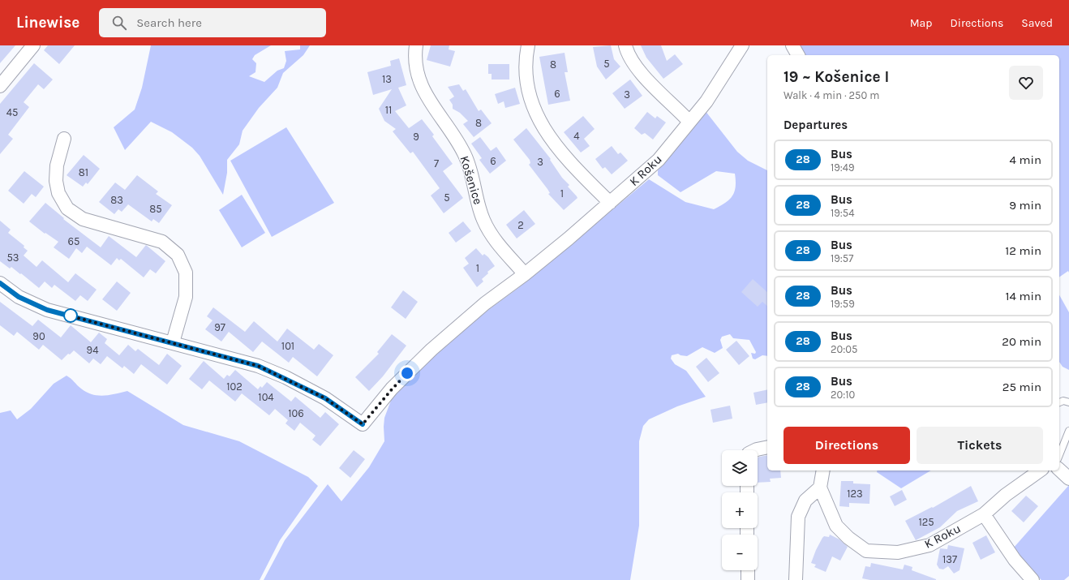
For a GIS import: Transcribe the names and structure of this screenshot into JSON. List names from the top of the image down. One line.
{"streets":{"street":["K Roku","Košenice"]},"crossings":[["K Roku","Košenice"]],"lines":["bus line 28"],"house_numbers":["5","8","13","6","3","11","45","8","4","9","6","3","7","81","1","5","83","85","2","65","53","1","97","90","101","94","102","104","106","123","125","137"],"page":{"header":"Linewise","search":"Search here","nav":["Map","Directions","Saved"],"heading":[["19 ~ Košenice I","Walk · 4 min · 250 m"],"Departures"],"list":[{"mark":"28","name":"Bus","note":"19:49","value":"4 min"},{"mark":"28","name":"Bus","note":"19:54","value":"9 min"},{"mark":"28","name":"Bus","note":"19:57","value":"12 min"},{"mark":"28","name":"Bus","note":"19:59","value":"14 min"},{"mark":"28","name":"Bus","note":"20:05","value":"20 min"},{"mark":"28","name":"Bus","note":"20:10","value":"25 min"}],"buttons":["Directions","Tickets"],"map_buttons":["+","−"]}}
